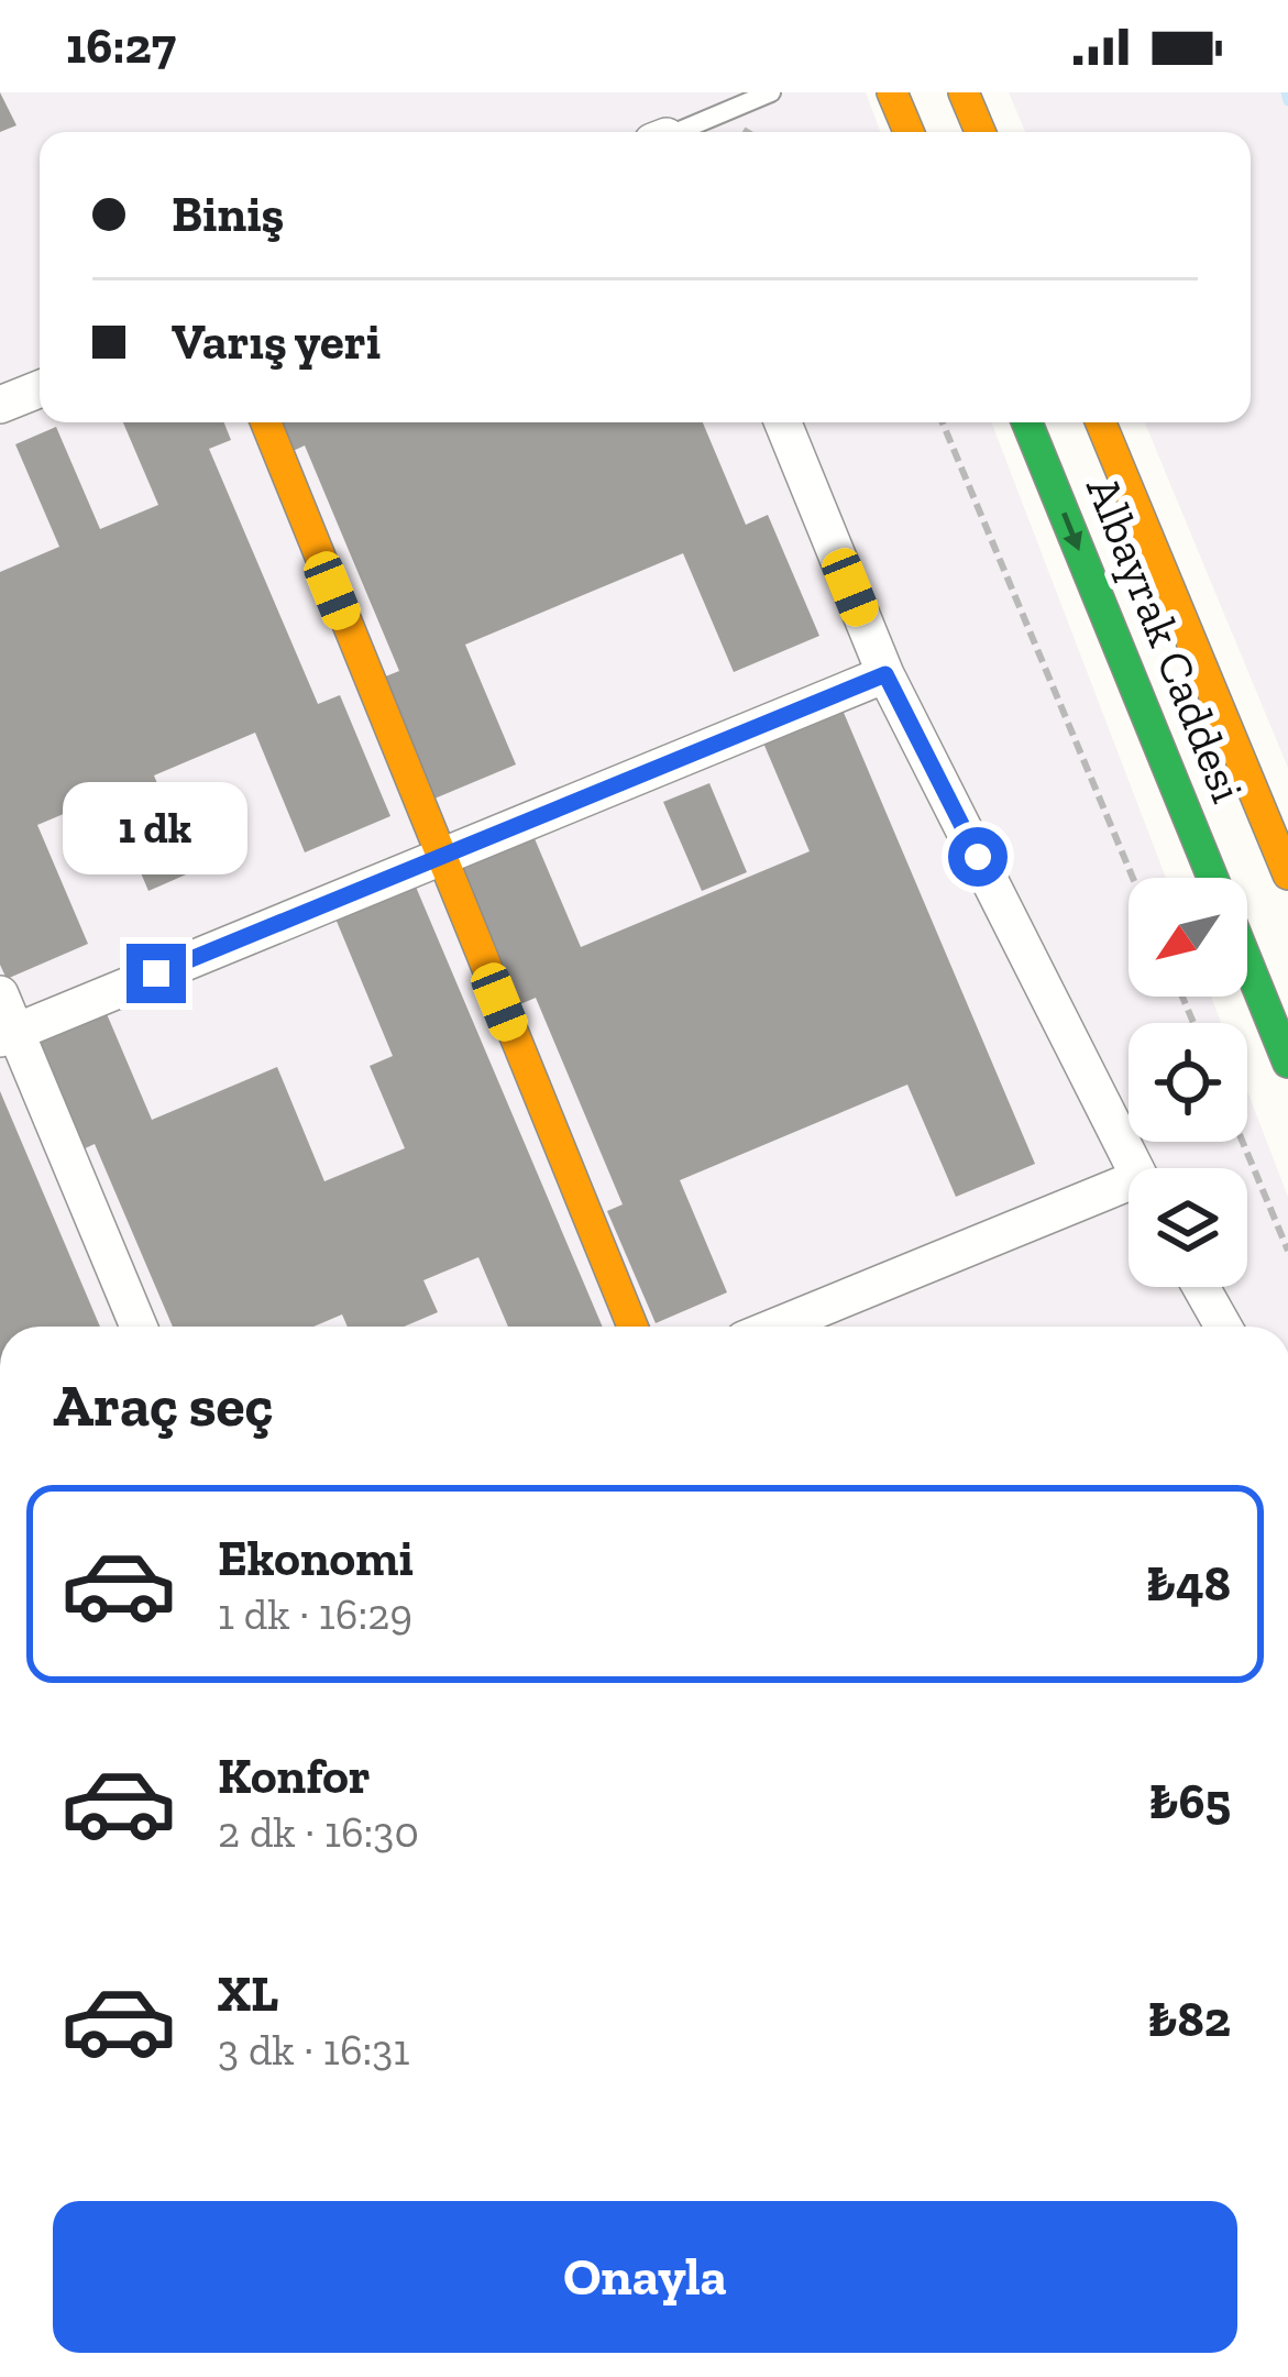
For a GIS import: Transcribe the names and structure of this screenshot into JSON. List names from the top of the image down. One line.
{"streets":{"main road":["Albayrak Caddesi"]},"north":"bottom left","page":{"status":"16:27","banner":["Biniş","Varış yeri"],"bubble":"1 dk","heading":"Araç seç","list":[{"name":"Ekonomi","note":"1 dk · 16:29","value":"₺48"},{"name":"Konfor","note":"2 dk · 16:30","value":"₺65"},{"name":"XL","note":"3 dk · 16:31","value":"₺82"}],"buttons":"Onayla"}}
